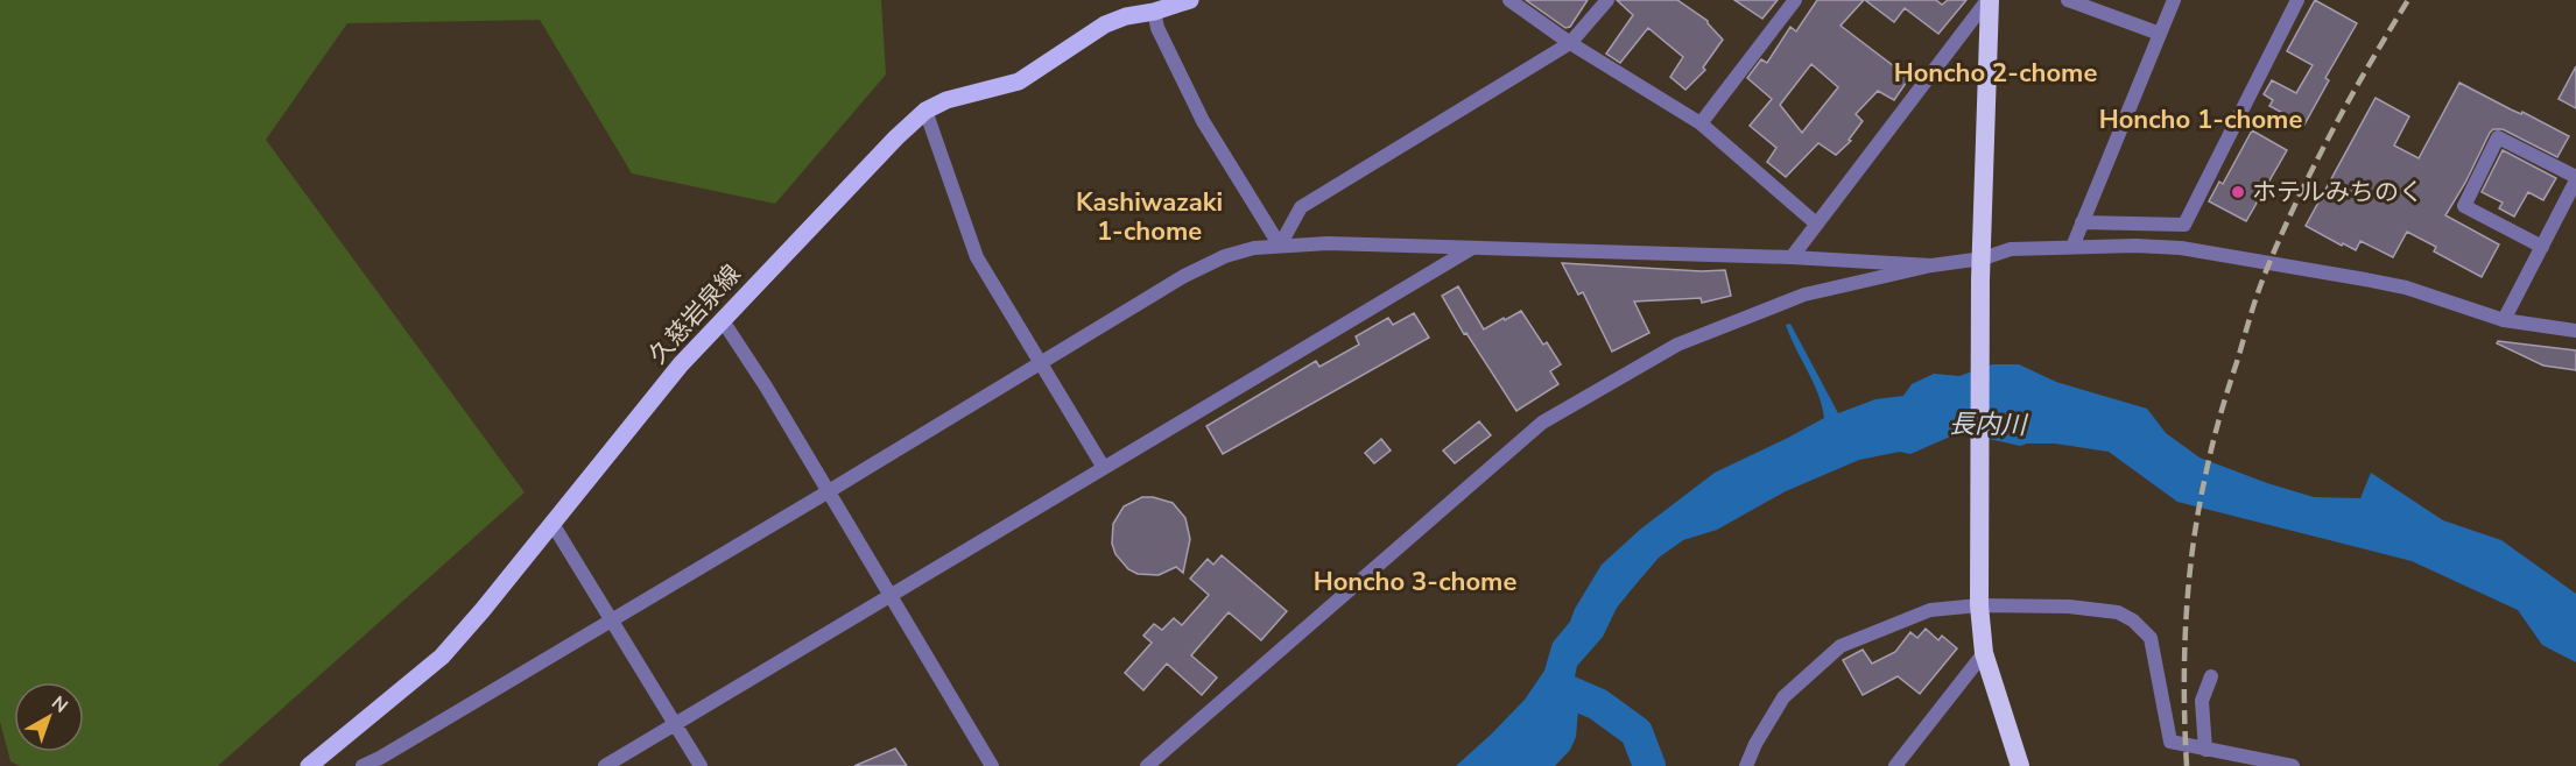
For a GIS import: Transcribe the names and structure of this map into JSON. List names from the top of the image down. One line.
{"streets":{"main road":["久慈岩泉線"]},"districts":["Honcho 2-chome","Honcho 1-chome","Kashiwazaki 1-chome","Honcho 3-chome"],"water":["長内川"],"places":["ホテルみちのく"],"north":"top right"}
